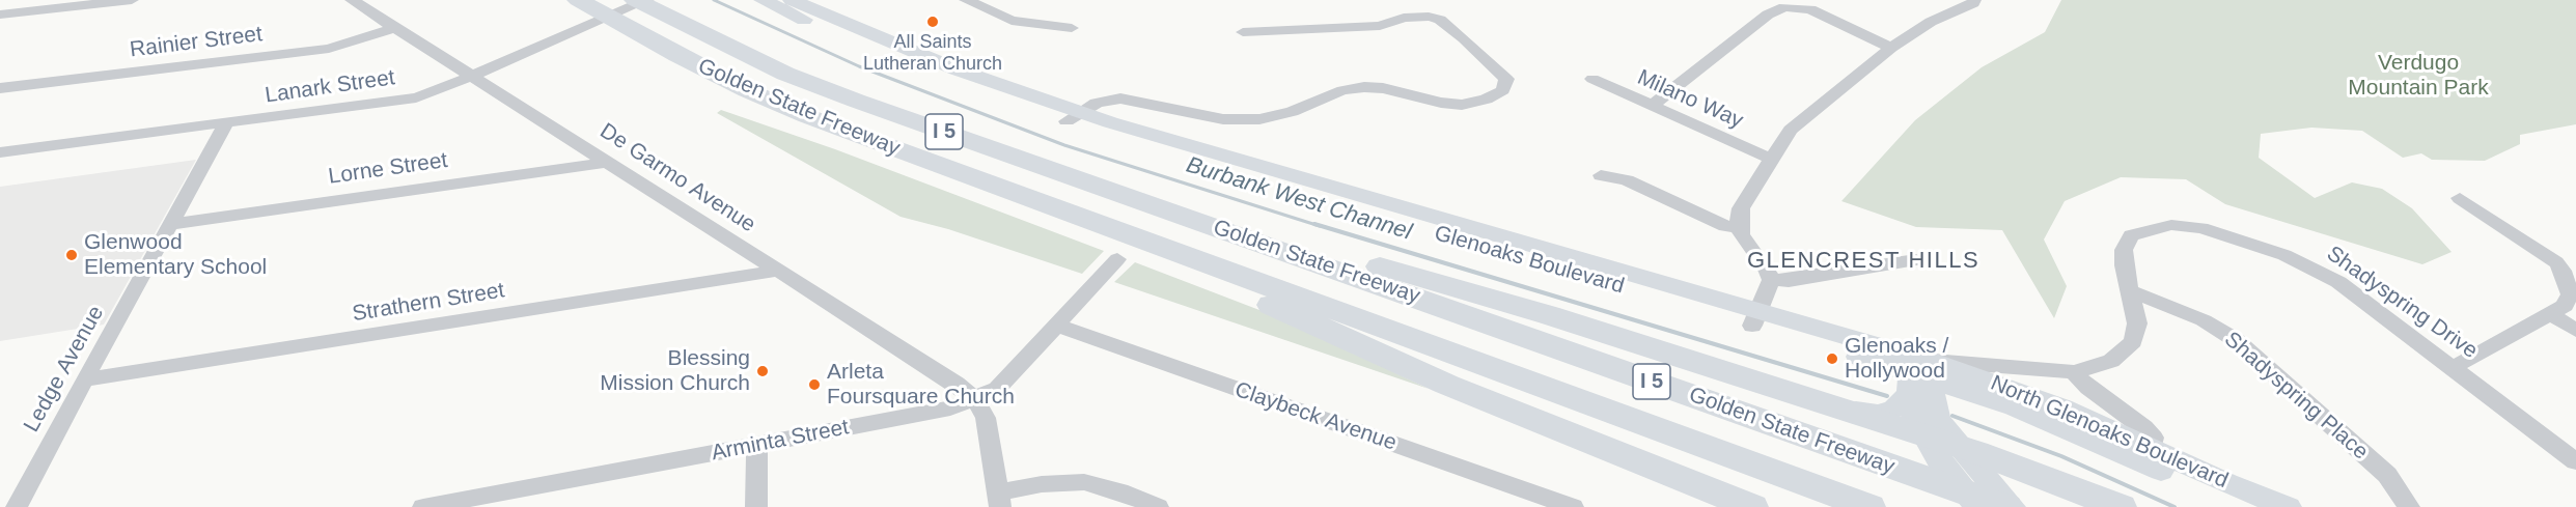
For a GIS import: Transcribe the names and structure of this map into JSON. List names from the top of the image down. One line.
{"streets":{"highway":["Golden State Freeway","I 5"],"main road":["Glenoaks Boulevard","North Glenoaks Boulevard"],"street":["Rainier Street","Lanark Street","Milano Way","Lorne Street","De Garmo Avenue","Strathern Street","Shadyspring Drive","Ledge Avenue","Shadyspring Place","Claybeck Avenue","Arminta Street"]},"crossings":[["Rainier Street","De Garmo Avenue"],["Lanark Street","Golden State Freeway"],["Lanark Street","De Garmo Avenue"],["Lanark Street","Ledge Avenue"],["Lorne Street","De Garmo Avenue"],["Lorne Street","Ledge Avenue"],["De Garmo Avenue","Strathern Street"],["De Garmo Avenue","Arminta Street"],["Glenoaks Boulevard","Shadyspring Drive"],["Glenoaks Boulevard","North Glenoaks Boulevard"],["Strathern Street","Ledge Avenue"],["Shadyspring Drive","Shadyspring Place"],["Shadyspring Drive","North Glenoaks Boulevard"],["Claybeck Avenue","Arminta Street"]],"districts":["GLENCREST HILLS"],"water":["Burbank West Channel"],"parks":["Verdugo Mountain Park"],"places":["All Saints Lutheran Church","Glenwood Elementary School","Glenoaks / Hollywood","Blessing Mission Church","Arleta Foursquare Church"]}
